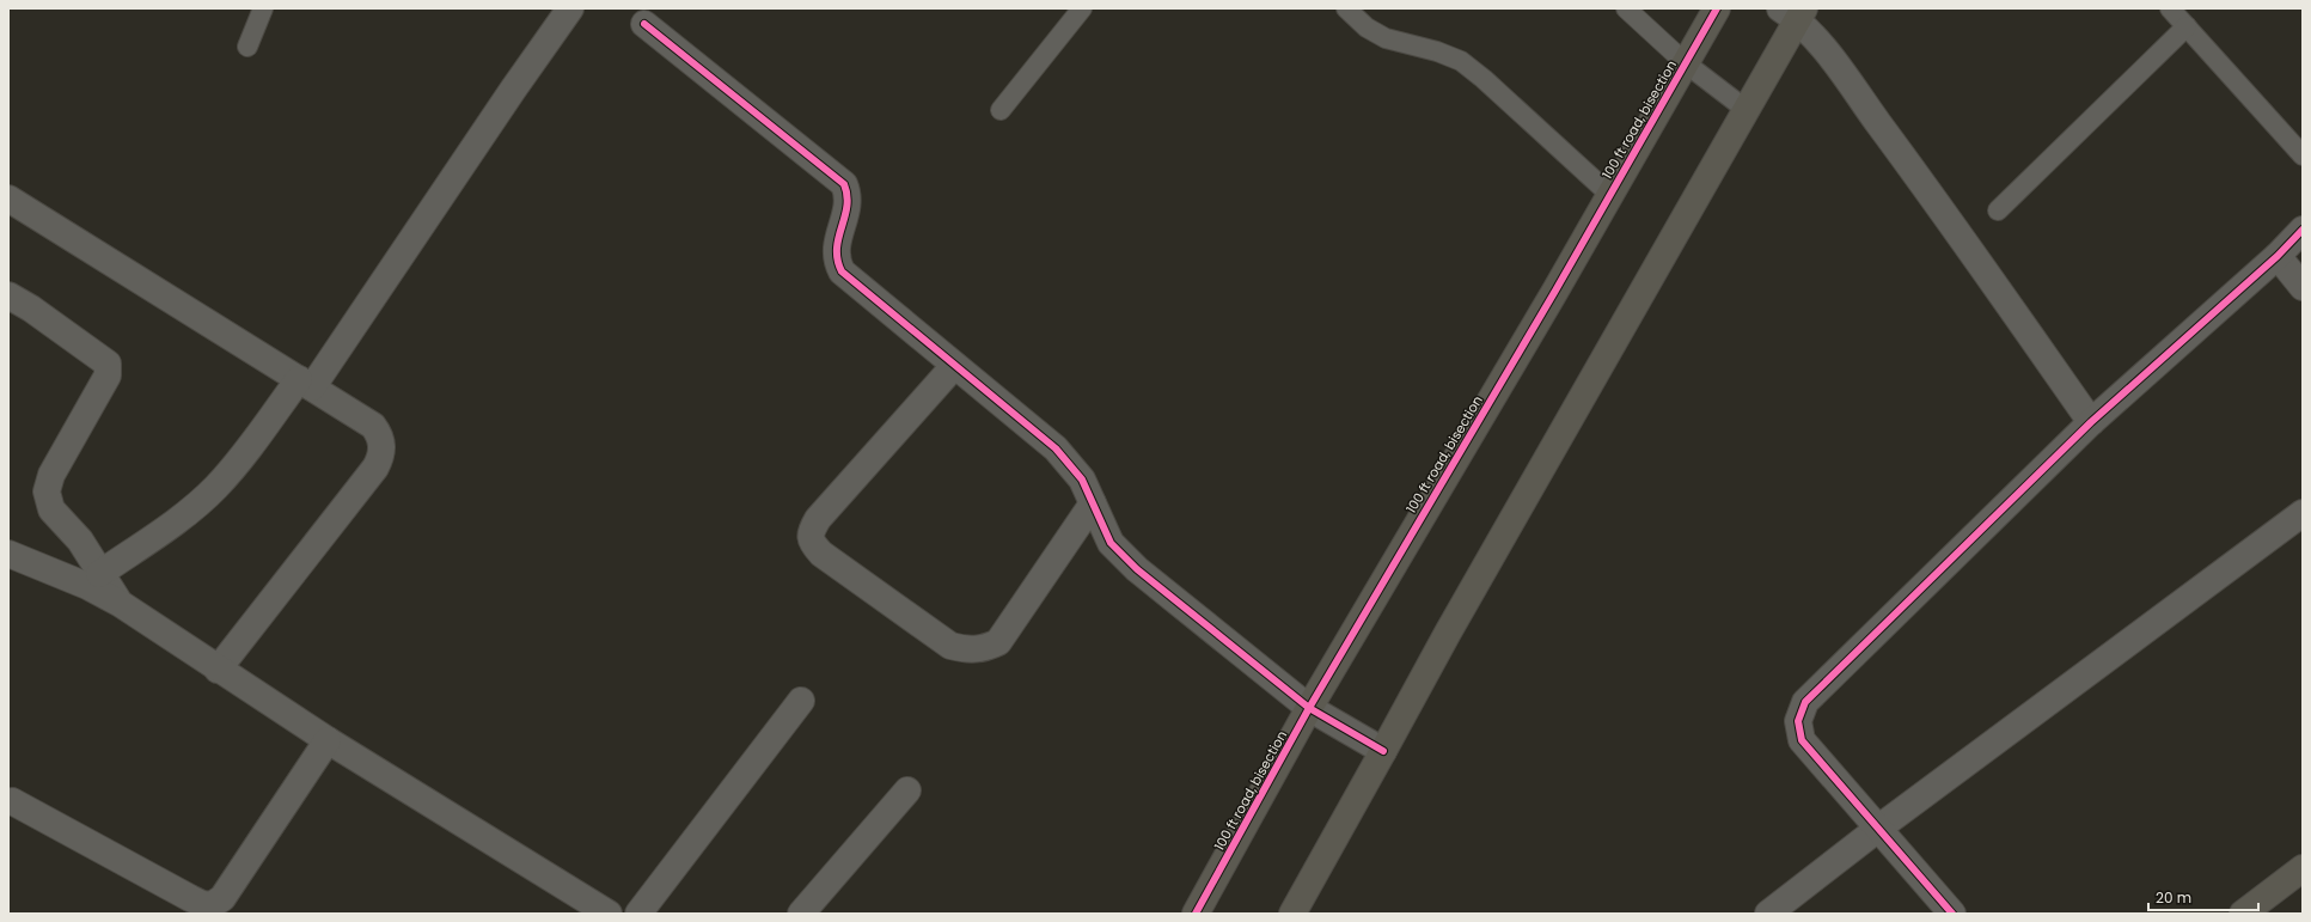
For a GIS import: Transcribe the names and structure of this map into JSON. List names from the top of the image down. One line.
{"streets":{"street":["100 ft road, bisection"]},"scale_bar":"20 m"}
